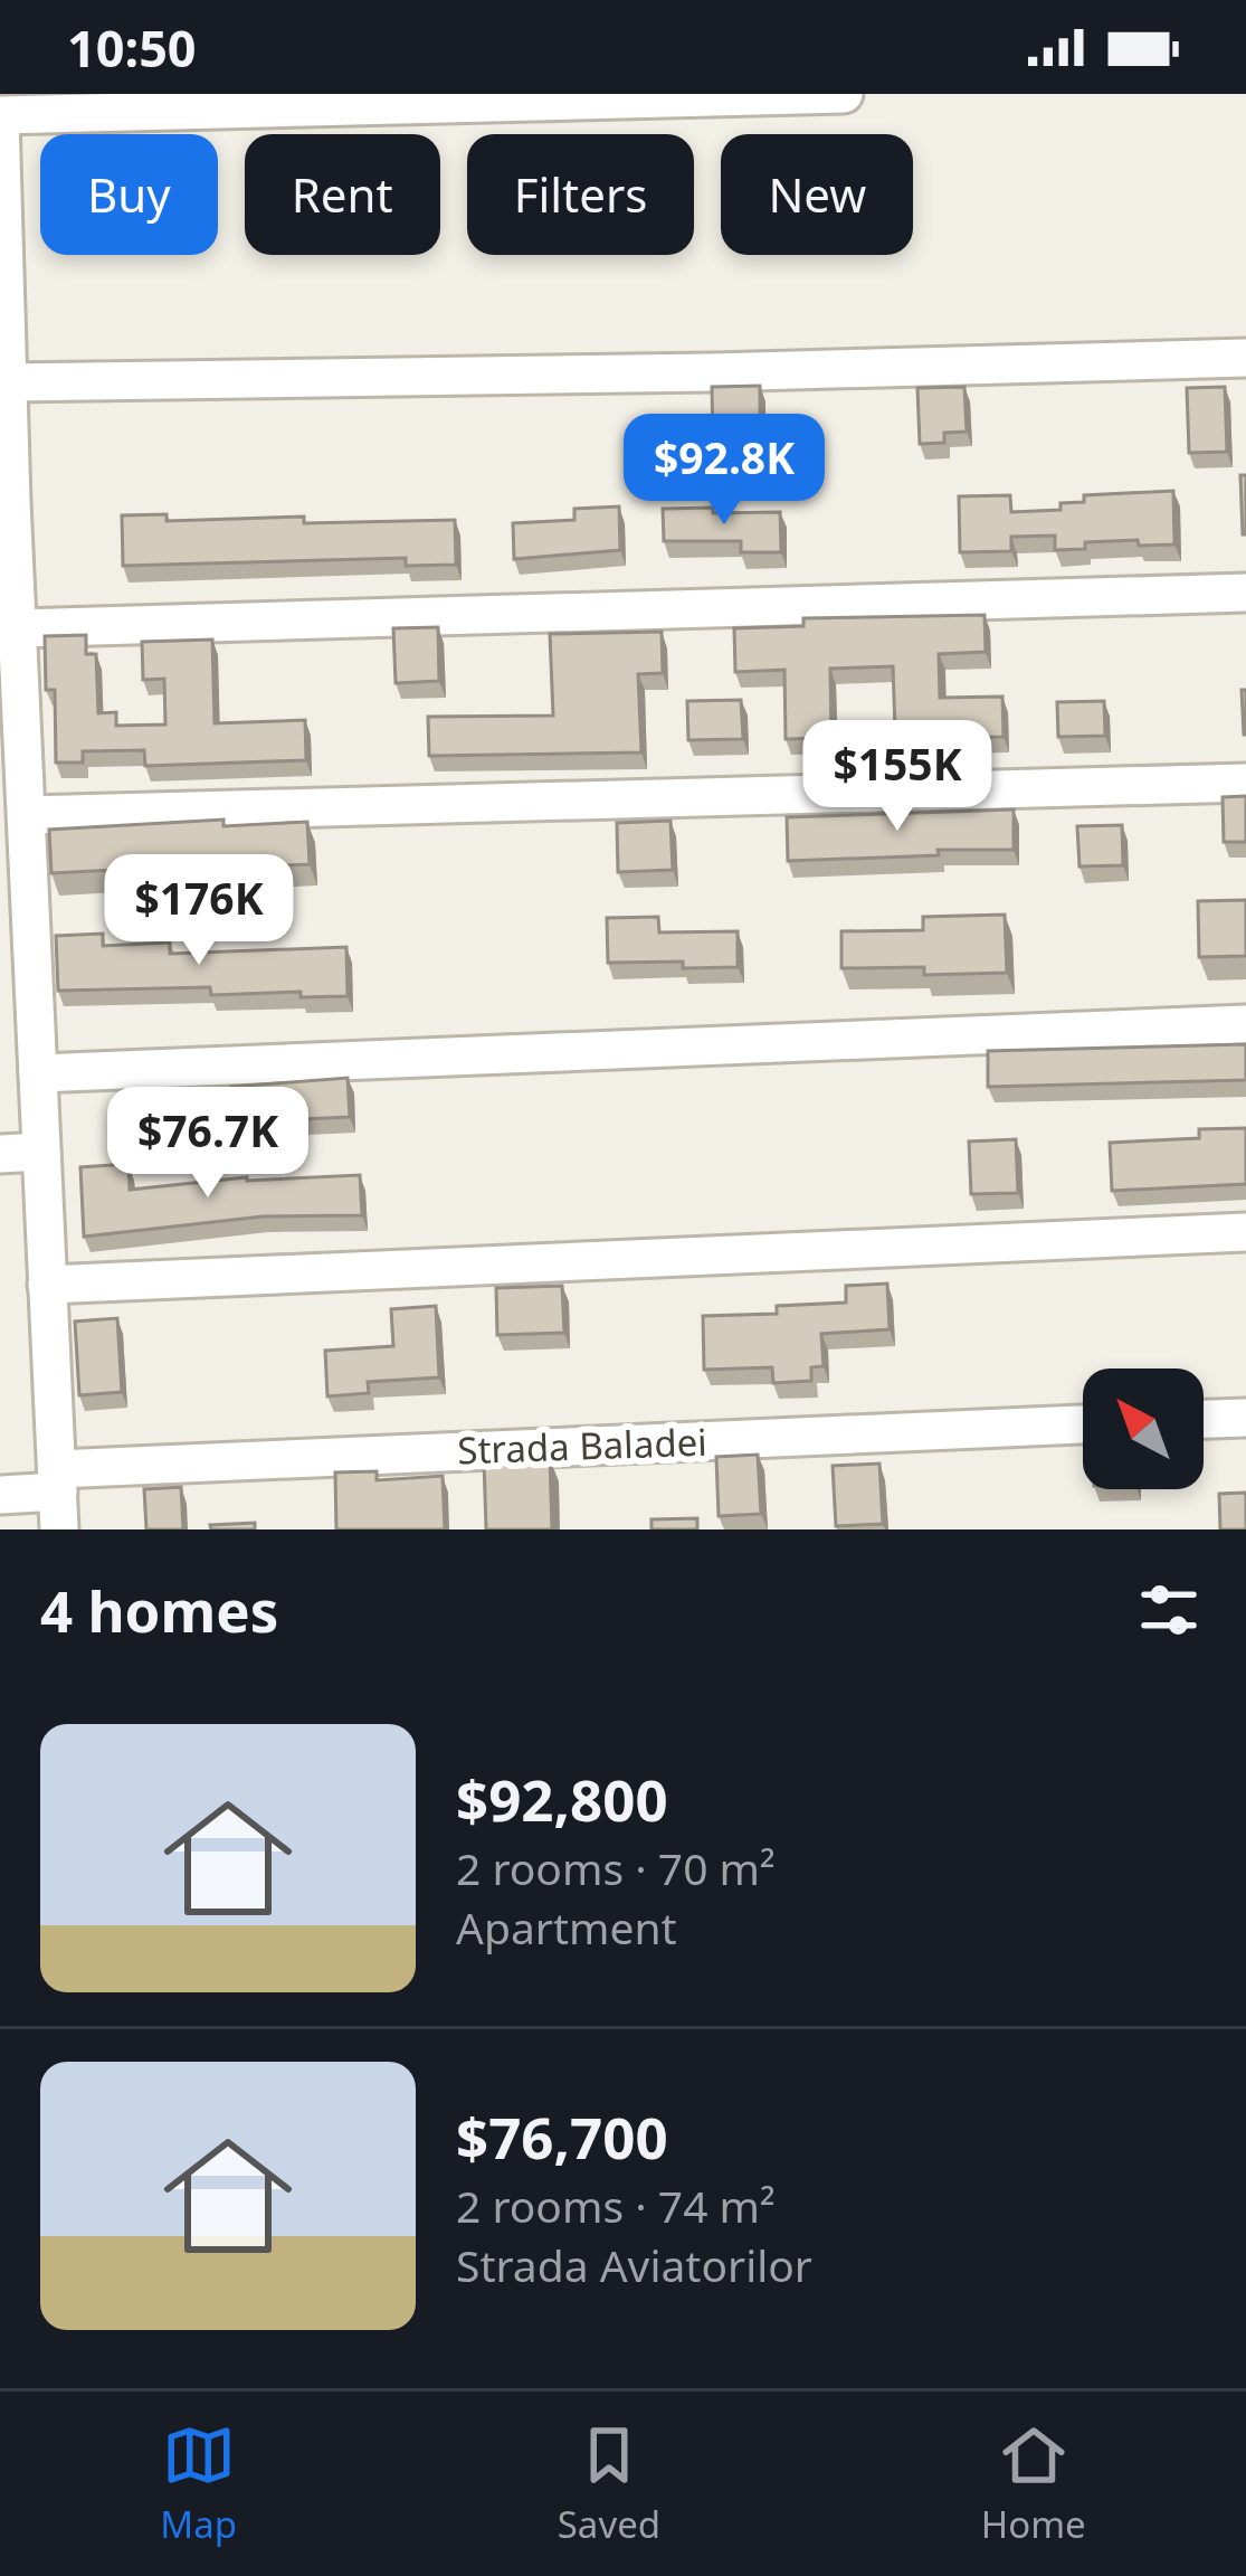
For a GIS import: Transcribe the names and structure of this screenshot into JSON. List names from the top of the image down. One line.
{"streets":{"street":["Strada Baladei"]},"north":"top left","page":{"status":"10:50","chip":["Buy","Rent","Filters","New"],"price":["$92.8K","$155K","$176K","$76.7K"],"heading":"4 homes","list":[{"name":"$92,800","note":"2 rooms · 70 m² · Apartment"},{"name":"$76,700","note":"2 rooms · 74 m² · Strada Aviatorilor"}],"tabs":["Map","Saved","Home"]}}
